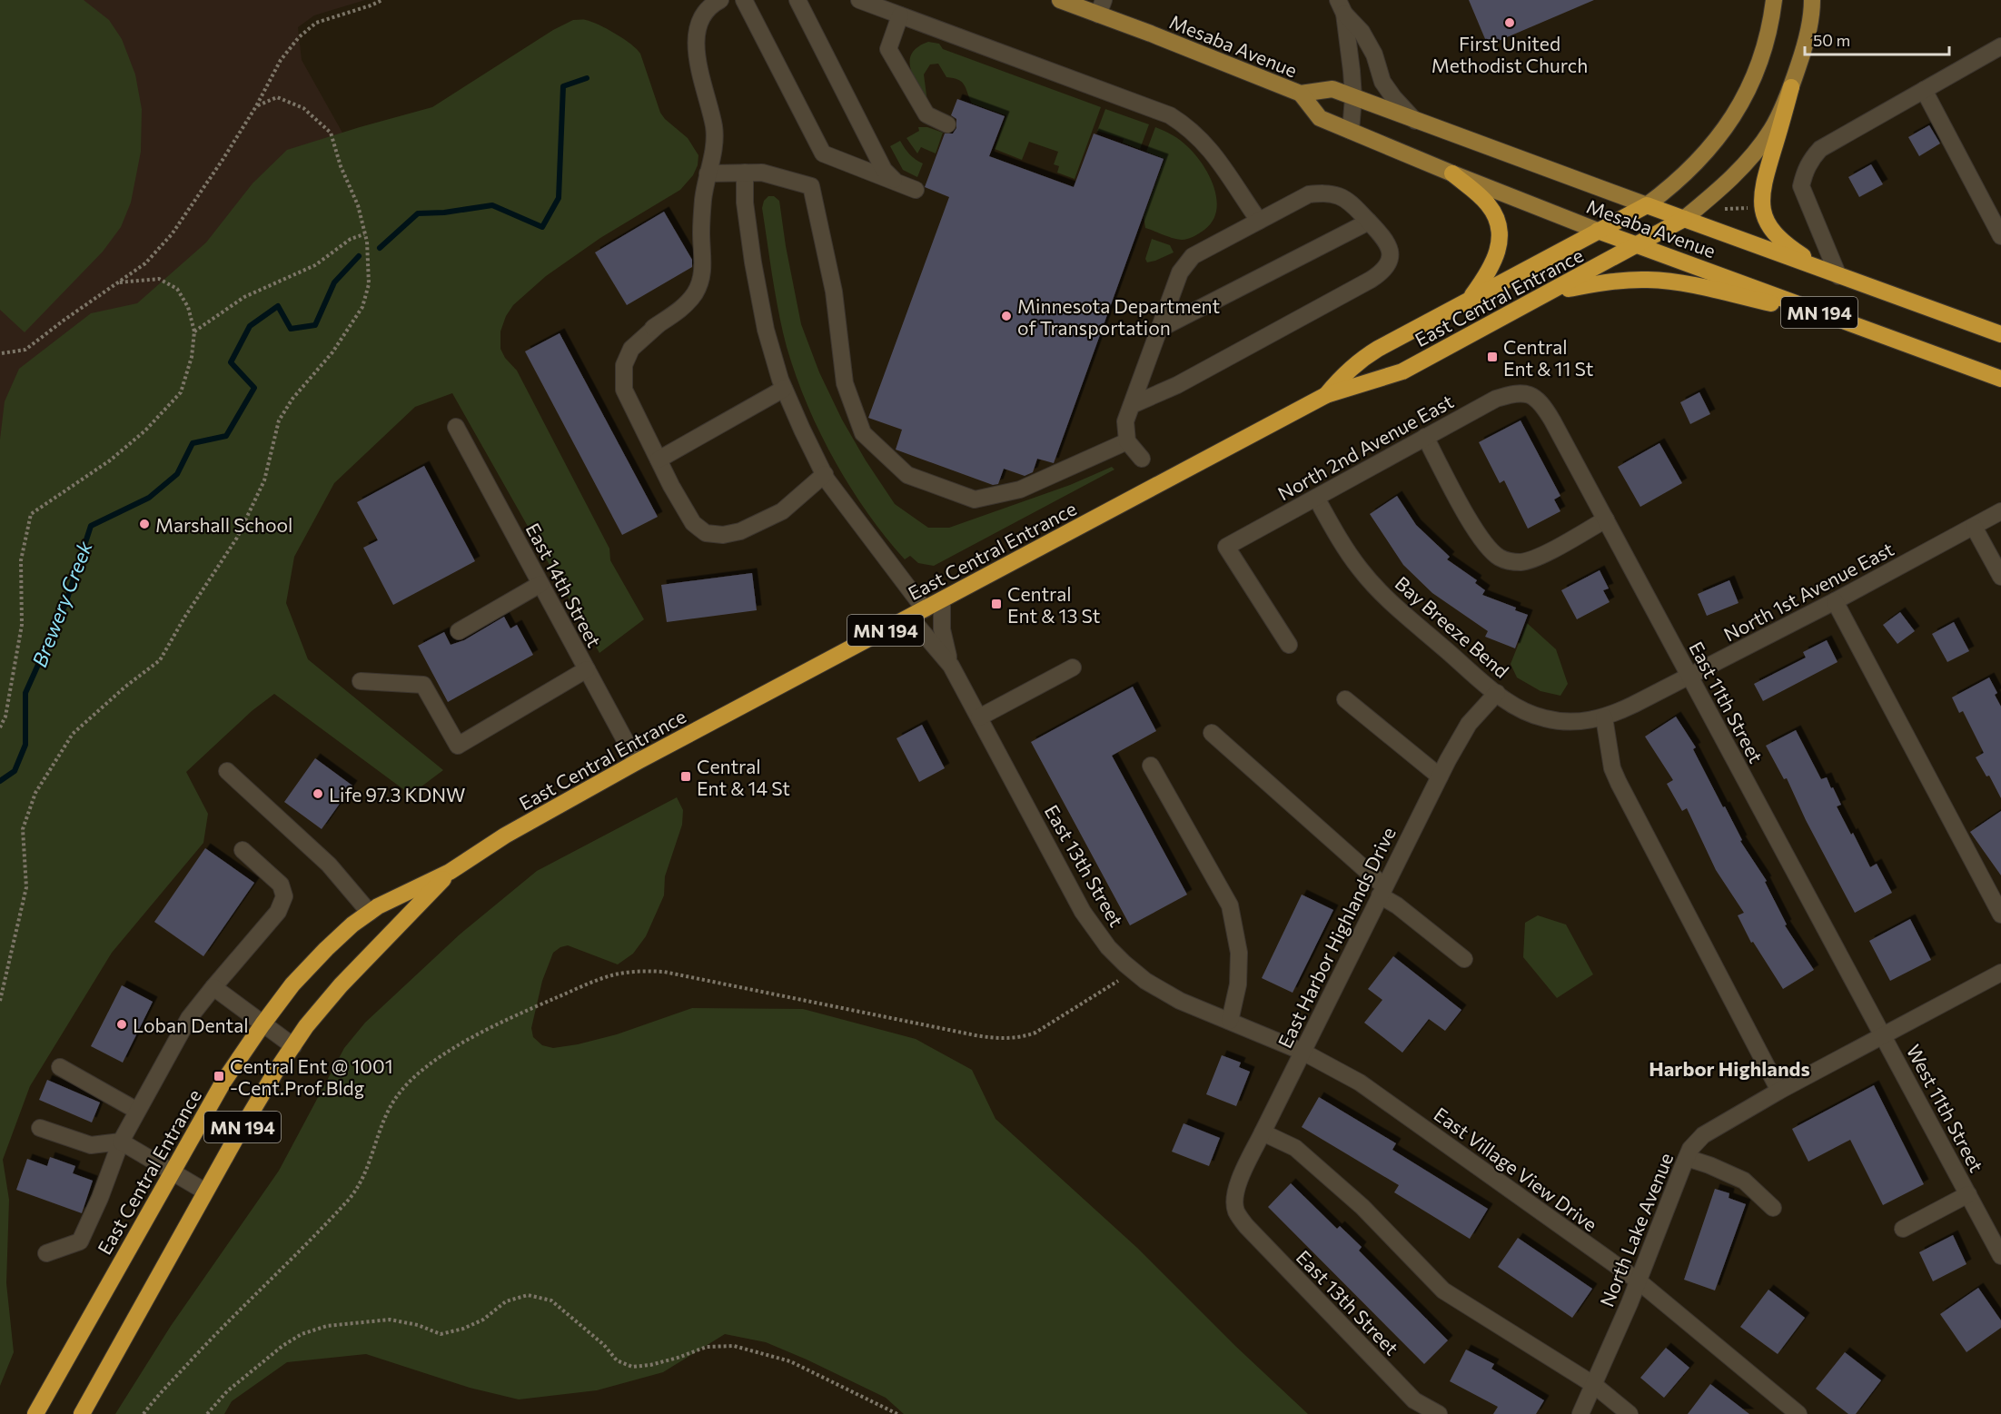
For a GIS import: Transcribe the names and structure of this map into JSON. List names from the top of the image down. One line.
{"streets":{"highway":["Mesaba Avenue","East Central Entrance","MN 194"],"street":["North 2nd Avenue East","East 14th Street","North 1st Avenue East","Bay Breeze Bend","East 11th Street","East 13th Street","East Harbor Highlands Drive","West 11th Street","East Village View Drive","North Lake Avenue"]},"crossings":[["Mesaba Avenue","East Central Entrance"],["Mesaba Avenue","MN 194"],["East Central Entrance","MN 194"],["East Central Entrance","East 14th Street"],["East Central Entrance","East 13th Street"],["North 2nd Avenue East","Bay Breeze Bend"],["North 2nd Avenue East","East 11th Street"],["North 1st Avenue East","Bay Breeze Bend"],["North 1st Avenue East","East 11th Street"],["Bay Breeze Bend","East Harbor Highlands Drive"],["East 11th Street","West 11th Street"],["East 11th Street","North Lake Avenue"],["East 13th Street","East Harbor Highlands Drive"],["East 13th Street","East Village View Drive"],["East Harbor Highlands Drive","East Village View Drive"],["West 11th Street","North Lake Avenue"],["East Village View Drive","North Lake Avenue"]],"districts":["Harbor Highlands"],"water":["Brewery Creek"],"places":{"other":["First United Methodist Church","Minnesota Department of Transportation","Marshall School","Life 97.3 KDNW","Loban Dental"],"transit":["Central Ent & 11 St","Central Ent & 13 St","Central Ent & 14 St","Central Ent @ 1001 -Cent.Prof.Bldg"]},"scale_bar":"50 m"}
